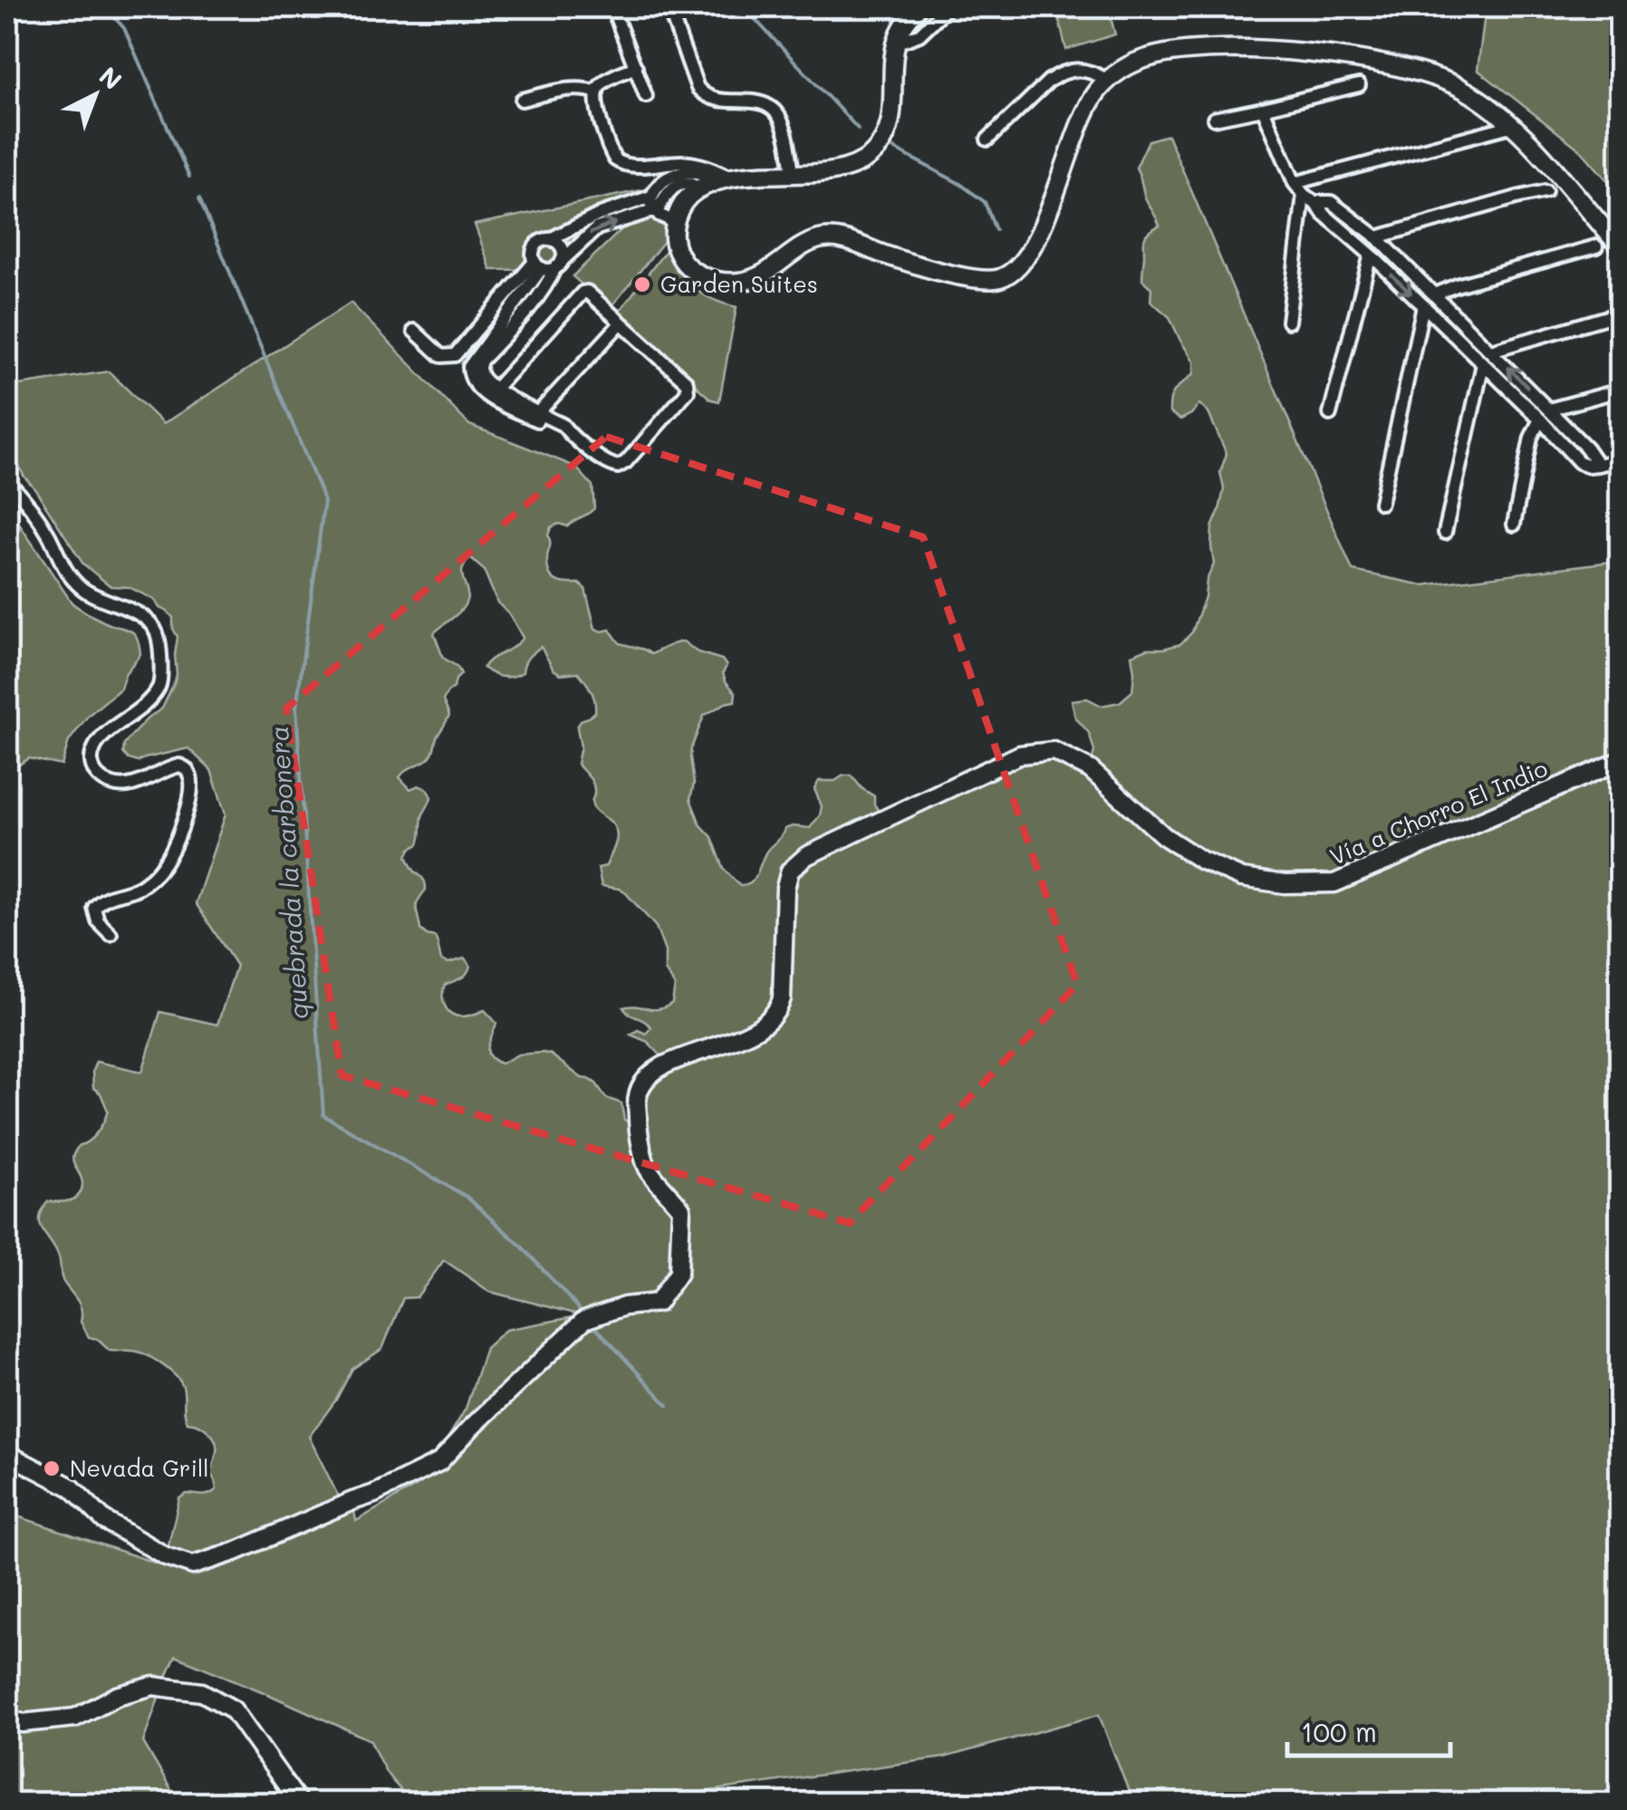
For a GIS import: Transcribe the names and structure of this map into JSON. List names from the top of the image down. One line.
{"streets":{"street":["Vía a Chorro El Indio"]},"water":["quebrada la carbonera"],"places":["Garden Suites","Nevada Grill"],"scale_bar":"100 m","north":"top right"}
